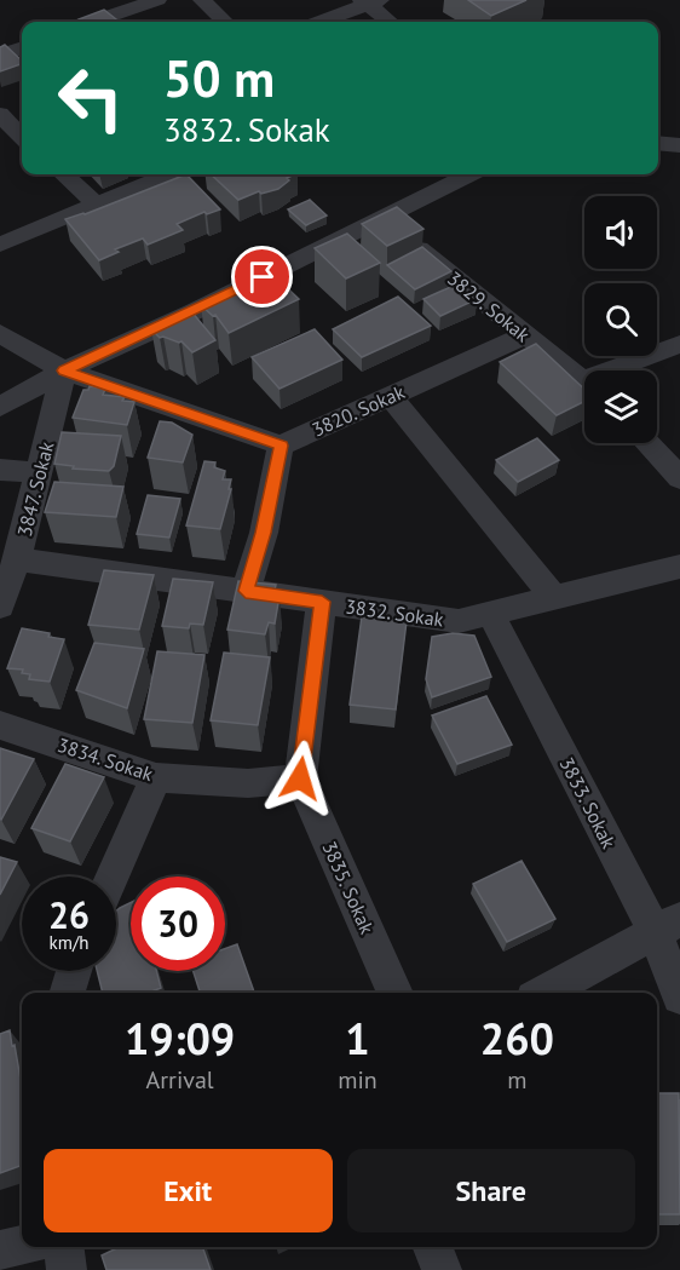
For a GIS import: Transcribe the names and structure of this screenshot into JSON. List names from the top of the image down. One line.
{"streets":{"street":["3829. Sokak","3820. Sokak","3847. Sokak","3832. Sokak","3834. Sokak","3833. Sokak","3835. Sokak"]},"crossings":[["3829. Sokak","3820. Sokak"],["3847. Sokak","3832. Sokak"],["3832. Sokak","3833. Sokak"],["3834. Sokak","3835. Sokak"]],"page":{"turn":["50 m","3832. Sokak"],"speed":"26 km/h","limit":"30","eta":["19:09","Arrival","1","min","260","m"],"buttons":["Exit","Share"]}}
